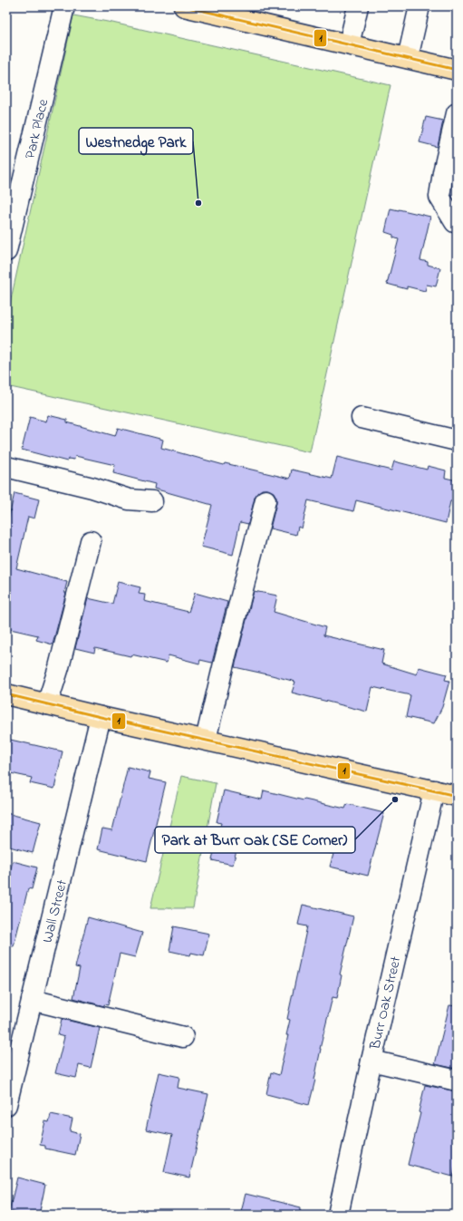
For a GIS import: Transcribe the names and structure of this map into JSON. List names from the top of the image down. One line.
{"streets":{"street":["Park Place","Wall Street","Burr Oak Street"]},"places":["Westnedge Park","Park at Burr Oak (SE Corner)"],"lines":["transit line 1"]}
